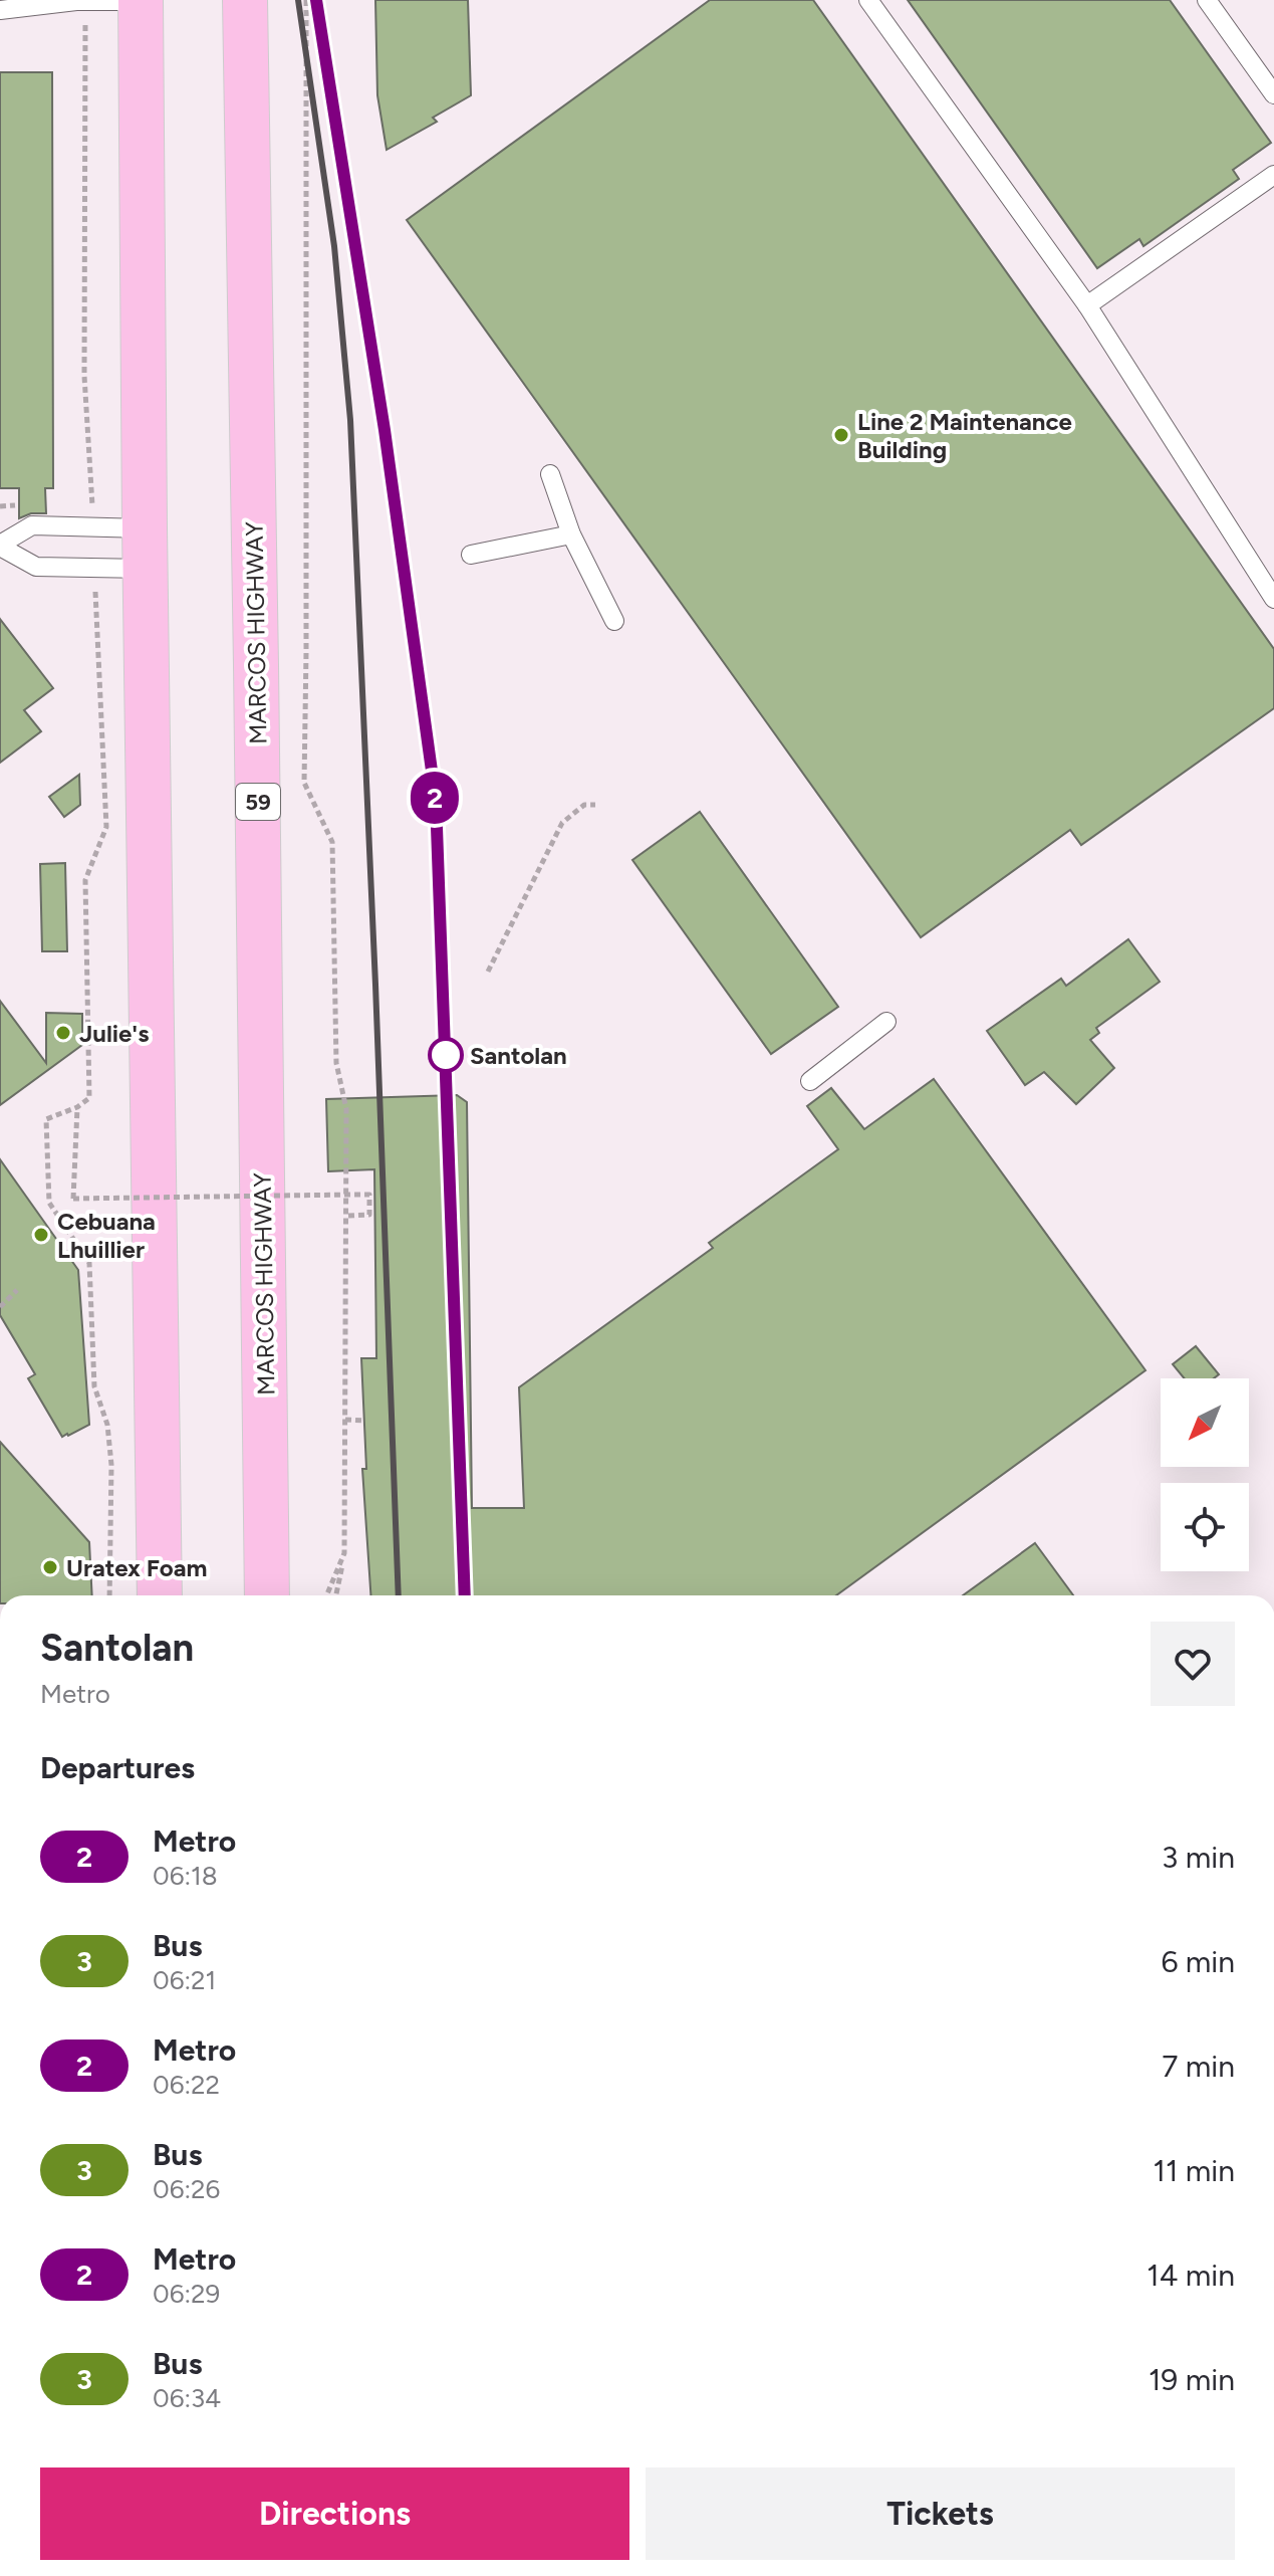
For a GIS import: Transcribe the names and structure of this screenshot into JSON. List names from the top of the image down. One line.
{"streets":{"main road":["MARCOS HIGHWAY","59"]},"places":["Line 2 Maintenance Building","Julie's","Santolan","Cebuana Lhuillier","Uratex Foam"],"lines":["metro line 2"],"north":"bottom left","page":{"on_map":"2","heading":[["Santolan","Metro"],"Departures"],"list":[{"mark":"2","name":"Metro","note":"06:18","value":"3 min"},{"mark":"3","name":"Bus","note":"06:21","value":"6 min"},{"mark":"2","name":"Metro","note":"06:22","value":"7 min"},{"mark":"3","name":"Bus","note":"06:26","value":"11 min"},{"mark":"2","name":"Metro","note":"06:29","value":"14 min"},{"mark":"3","name":"Bus","note":"06:34","value":"19 min"}],"buttons":["Directions","Tickets"]}}
